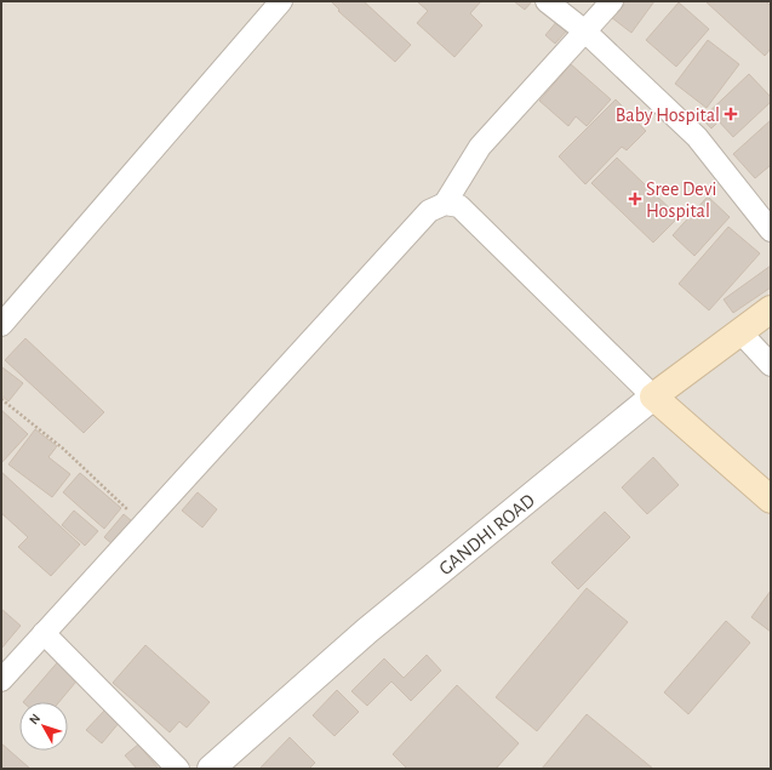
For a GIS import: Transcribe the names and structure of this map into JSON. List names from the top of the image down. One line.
{"streets":{"main road":["GANDHI ROAD"]},"places":{"health":["Baby Hospital","Sree Devi Hospital"]},"north":"top left"}
